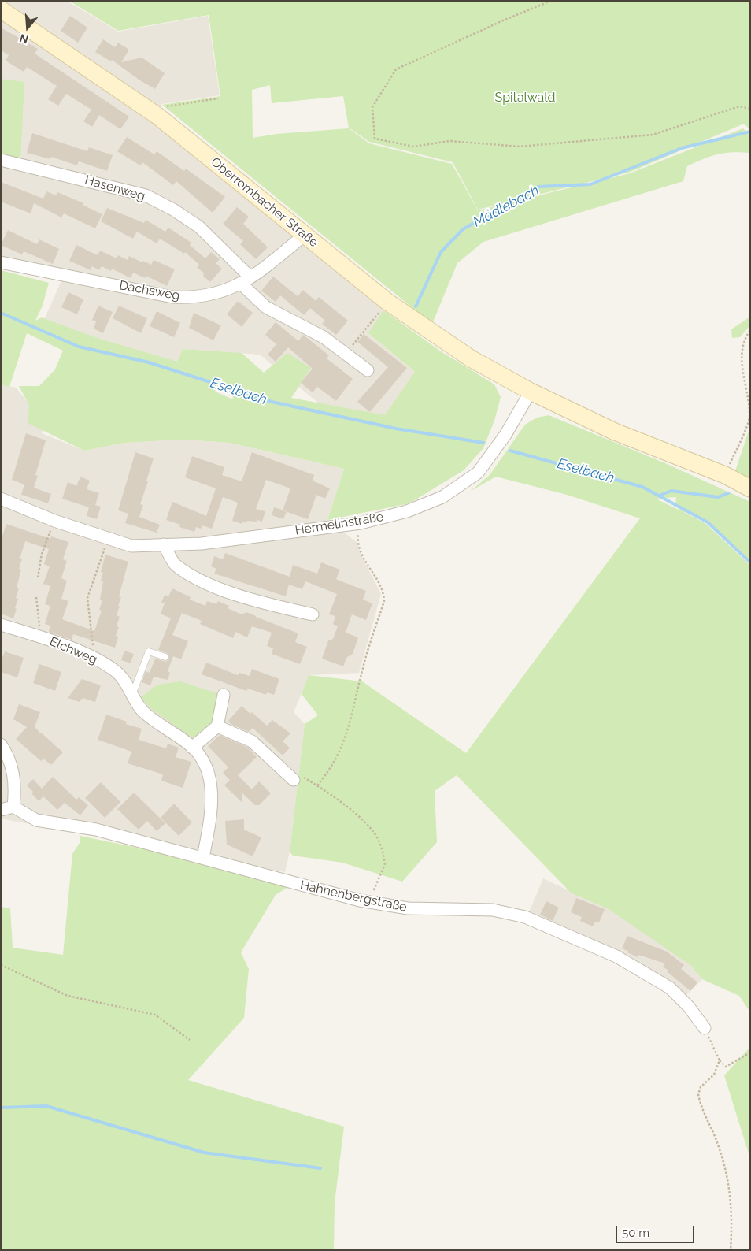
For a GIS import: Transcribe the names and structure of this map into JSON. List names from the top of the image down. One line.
{"streets":{"street":["Hasenweg","Oberrombacher Straße","Dachsweg","Hermelinstraße","Elchweg","Hahnenbergstraße"]},"crossings":[["Hasenweg","Dachsweg"],["Oberrombacher Straße","Dachsweg"],["Oberrombacher Straße","Hermelinstraße"],["Elchweg","Hahnenbergstraße"]],"water":["Mädlebach","Eselbach"],"parks":["Spitalwald"],"scale_bar":"50 m","north":"bottom"}
